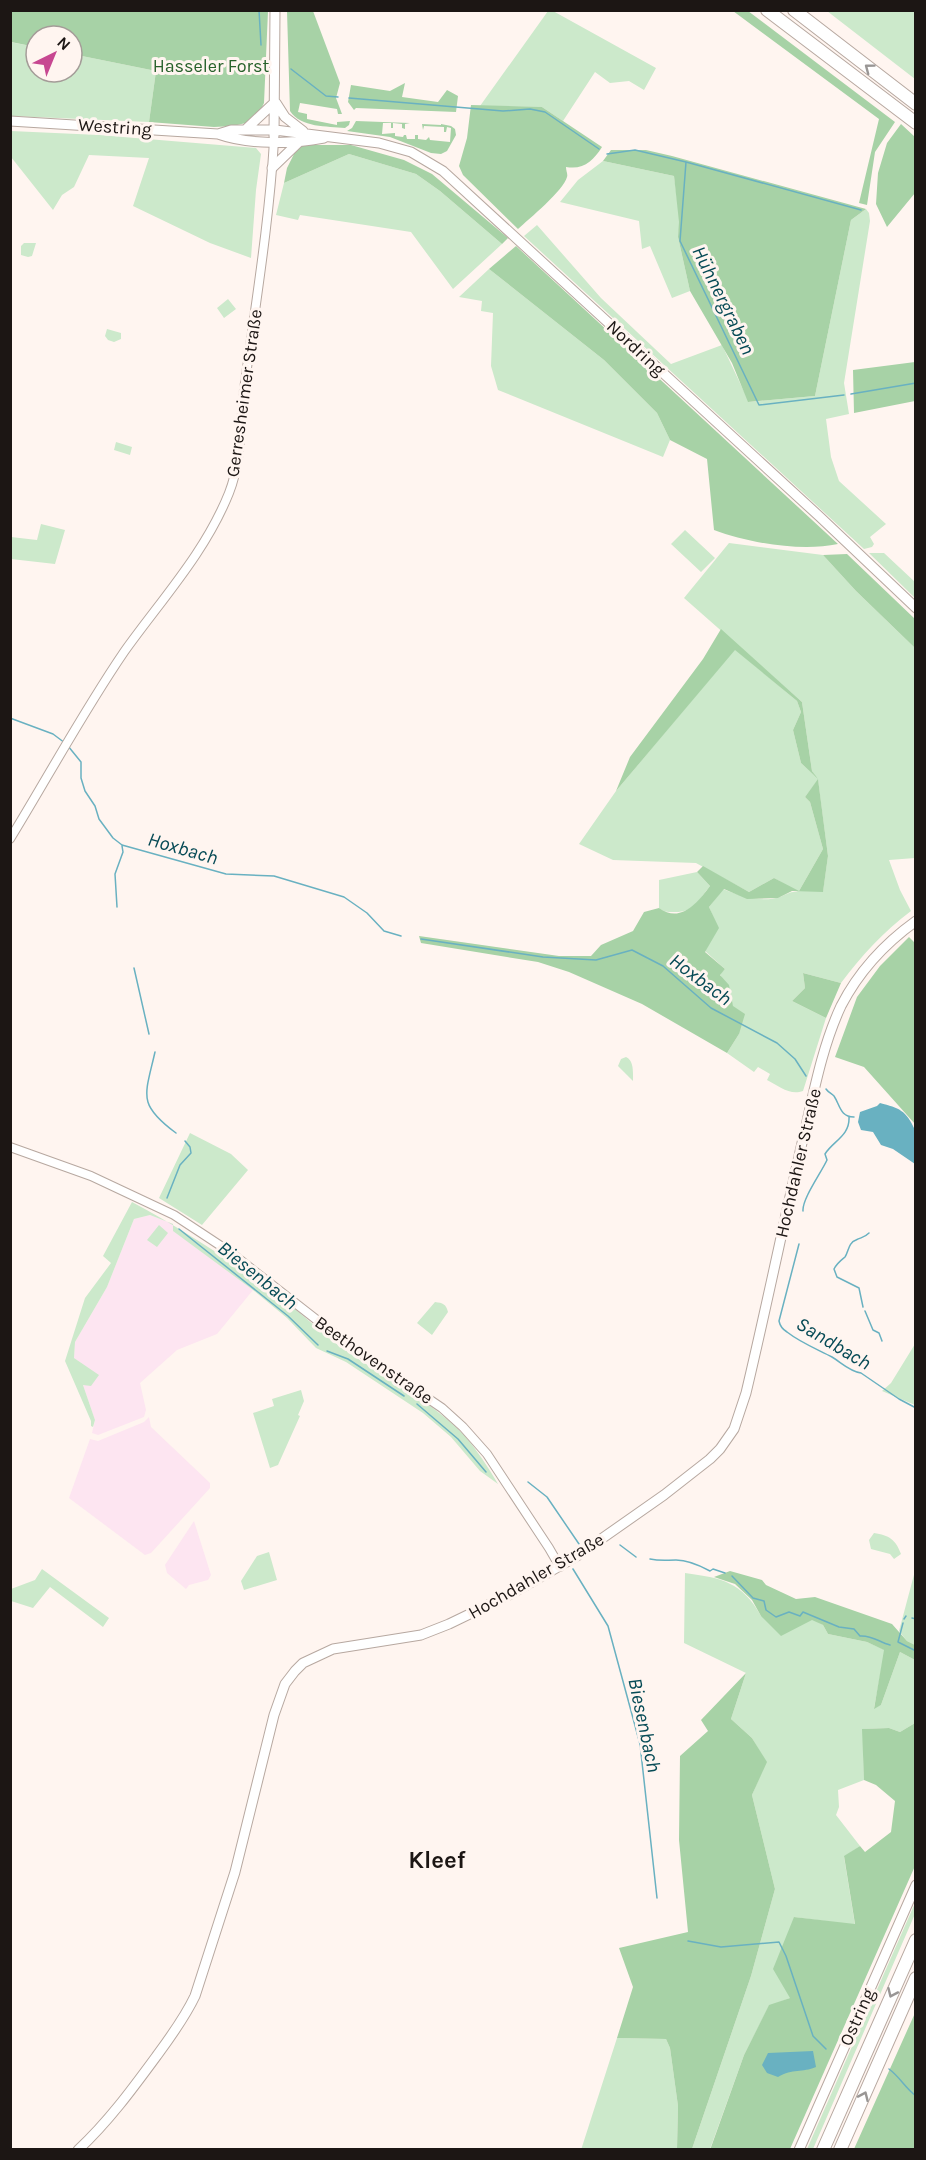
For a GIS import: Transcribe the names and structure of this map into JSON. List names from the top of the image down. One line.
{"streets":{"main road":["Westring","Nordring","Gerresheimer Straße","Hochdahler Straße","Ostring"],"street":["Beethovenstraße"]},"crossings":[["Westring","Nordring"],["Westring","Gerresheimer Straße"],["Nordring","Gerresheimer Straße"],["Hochdahler Straße","Beethovenstraße"]],"districts":["Kleef"],"water":["Hühnergraben","Hoxbach","Biesenbach","Sandbach"],"parks":["Hasseler Forst"],"north":"top right"}
